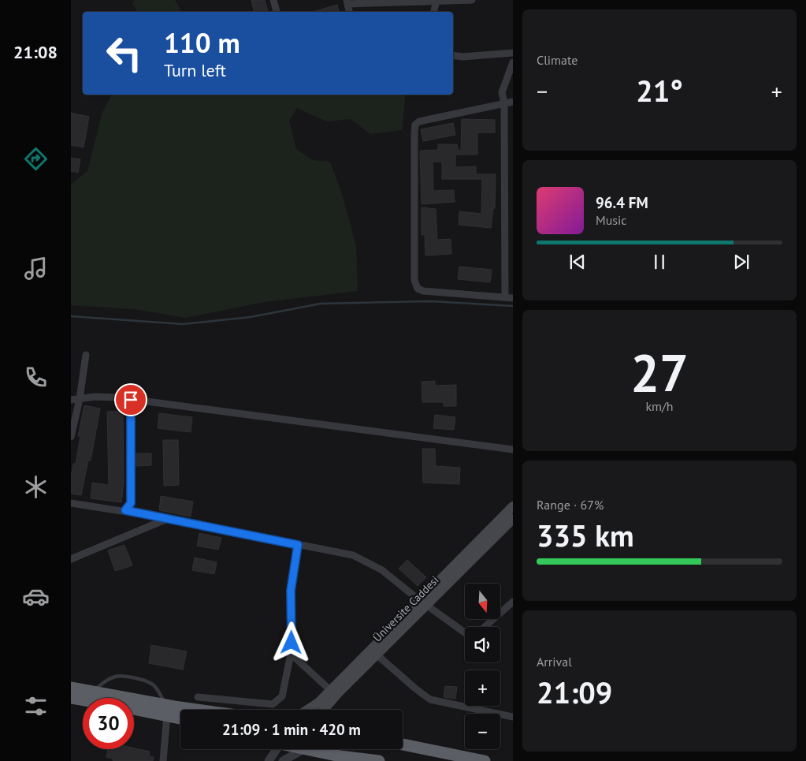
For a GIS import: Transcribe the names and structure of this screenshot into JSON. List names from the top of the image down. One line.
{"streets":{"main road":["Üniversite Caddesi"]},"north":"bottom","page":{"tabs":"21:08","tile":["Climate",["27","km/h"],["Range · 67%","335 km"],["Arrival","21:09"]],"turn":["110 m","Turn left"],"heat":["−","21°","+"],"song":["96.4 FM","Music"],"map_buttons":["+","−"],"limit":"30","trip":"21:09 · 1 min · 420 m"}}
